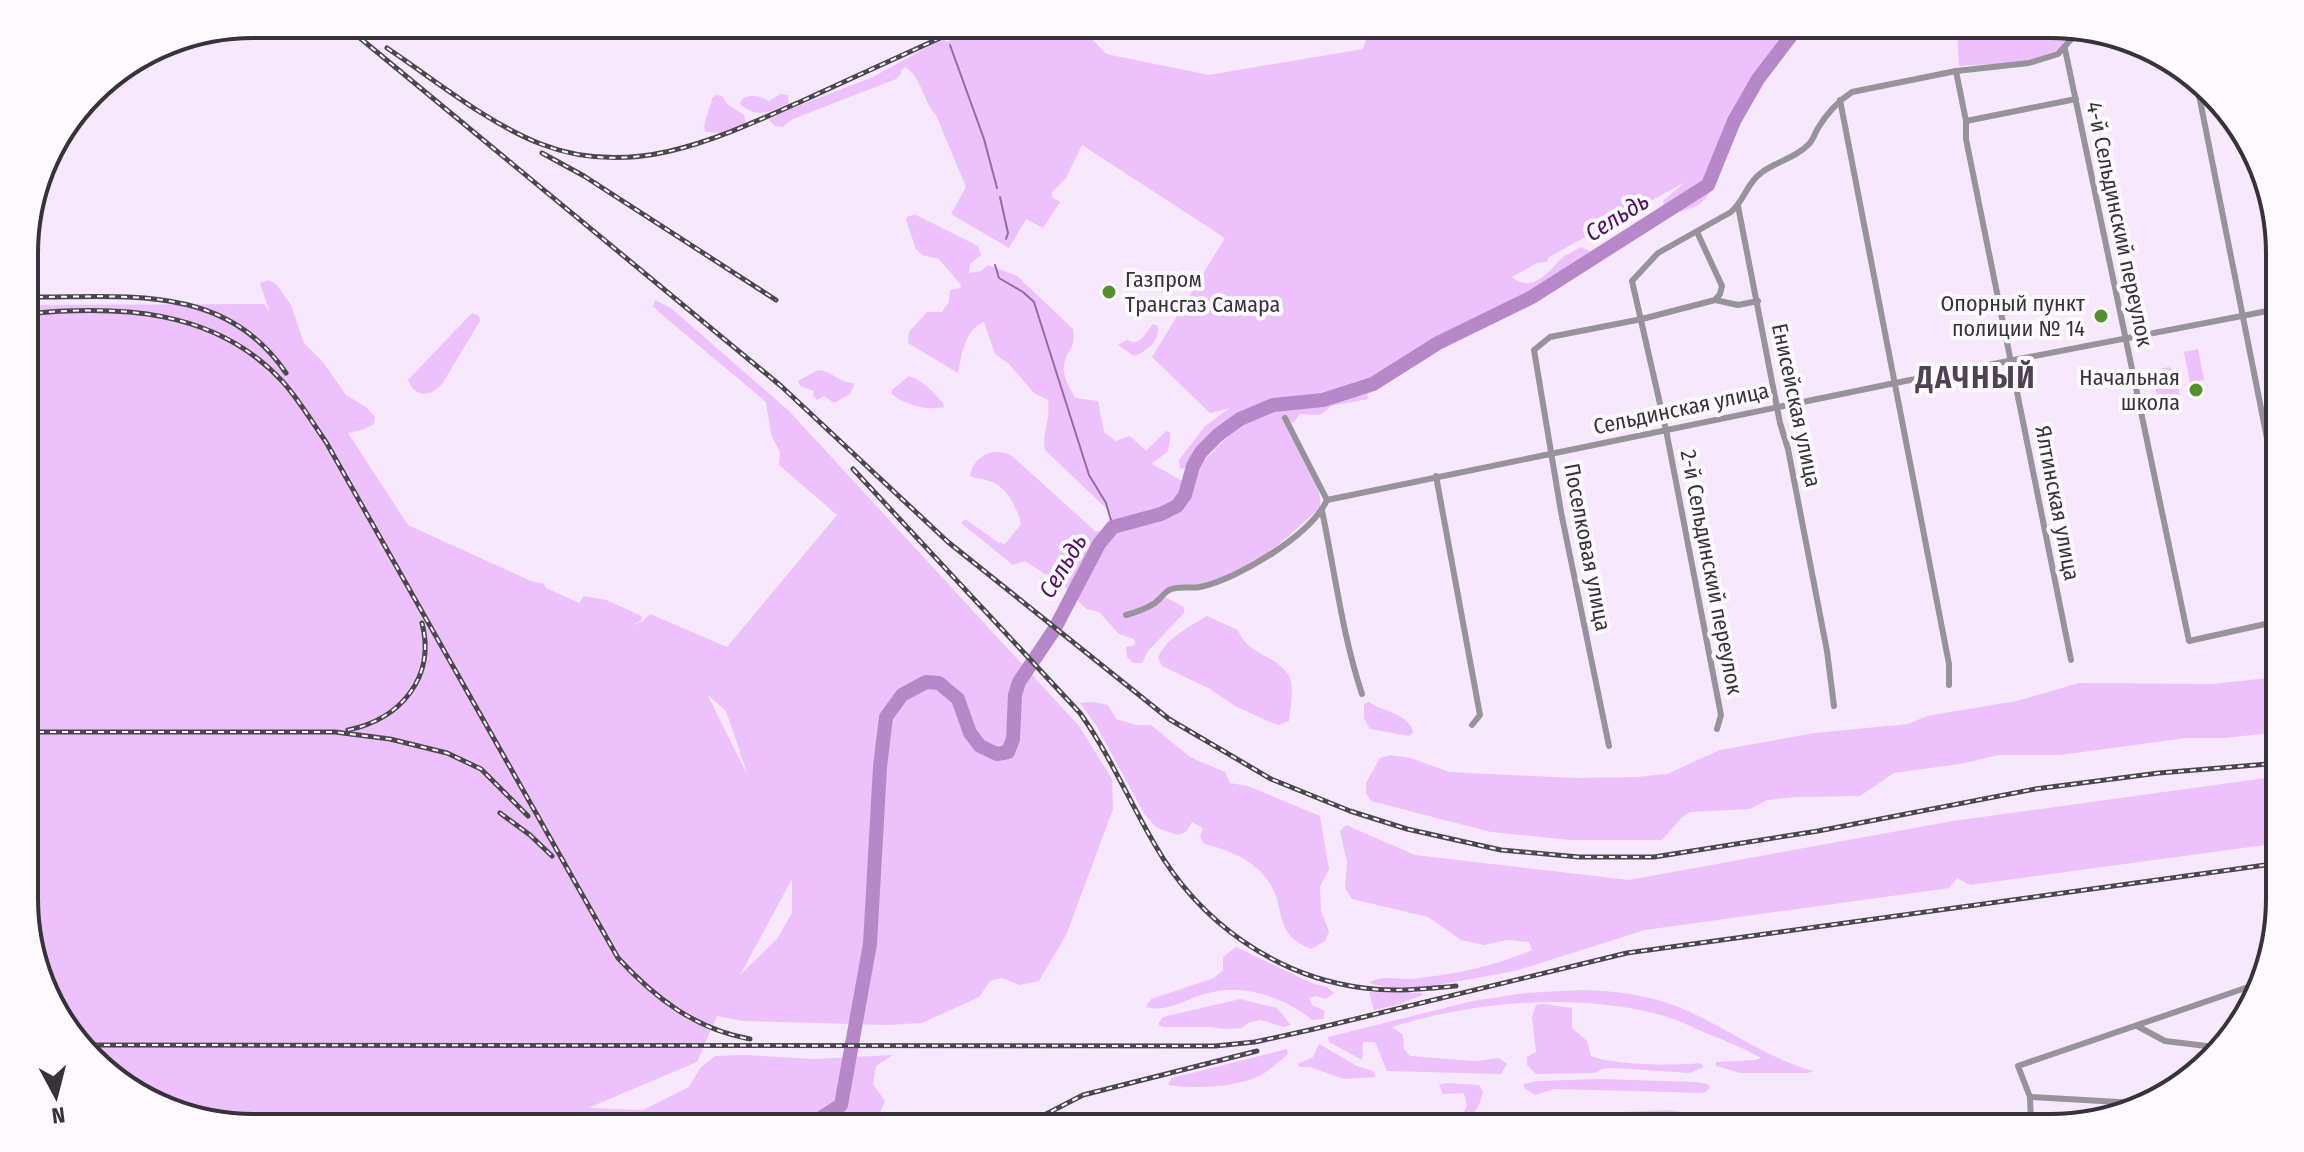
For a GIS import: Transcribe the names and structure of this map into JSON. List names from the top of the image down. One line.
{"streets":{"street":["4-й Сельдинский переулок","Енисейская улица","Сельдинская улица","Ялтинская улица","Поселковая улица","2-й Сельдинский переулок"]},"crossings":[["4-й Сельдинский переулок","Сельдинская улица"],["Енисейская улица","Сельдинская улица"],["Сельдинская улица","Ялтинская улица"],["Сельдинская улица","Поселковая улица"],["Сельдинская улица","2-й Сельдинский переулок"],["Поселковая улица","2-й Сельдинский переулок"]],"districts":["ДАЧНЫЙ"],"water":["Сельдь"],"places":["Газпром Трансгаз Самара","Опорный пункт полиции № 14","Начальная школа"],"north":"bottom"}
